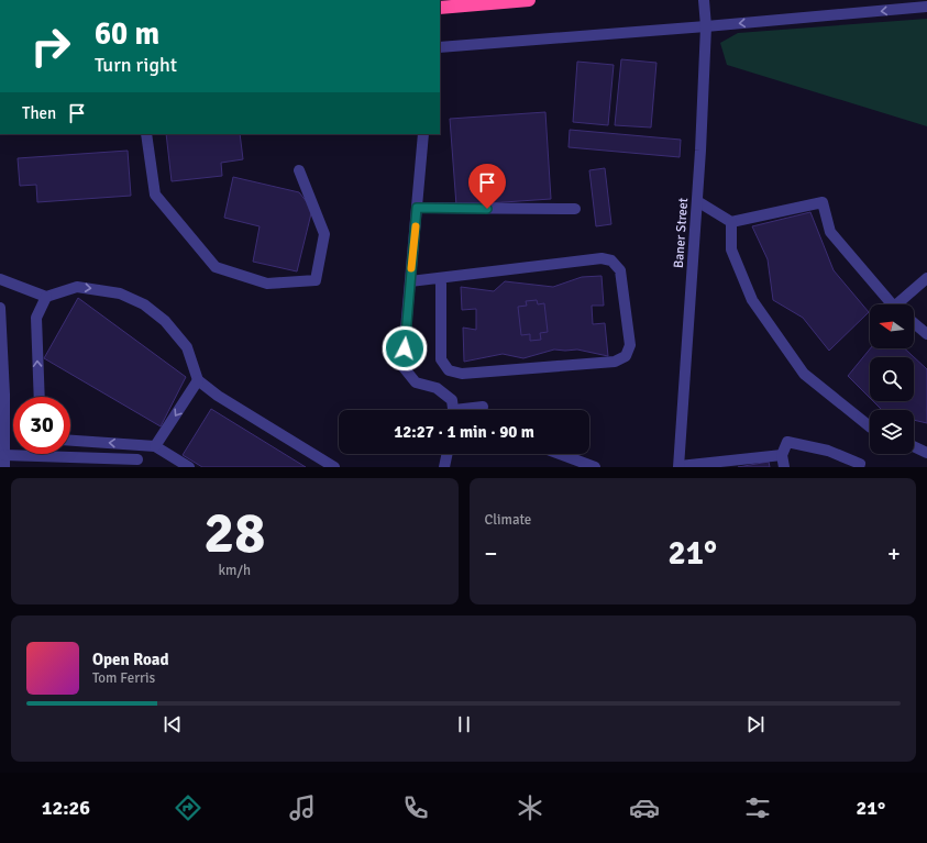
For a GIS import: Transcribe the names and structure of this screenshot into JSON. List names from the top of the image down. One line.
{"streets":{"street":["Baner Street"]},"north":"left","page":{"turn":["60 m","Turn right"],"then":"Then","limit":"30","trip":"12:27 · 1 min · 90 m","tile":[["28","km/h"],"Climate"],"heat":["−","21°","+"],"song":["Open Road","Tom Ferris"],"tabs":["12:26","21°"]}}
